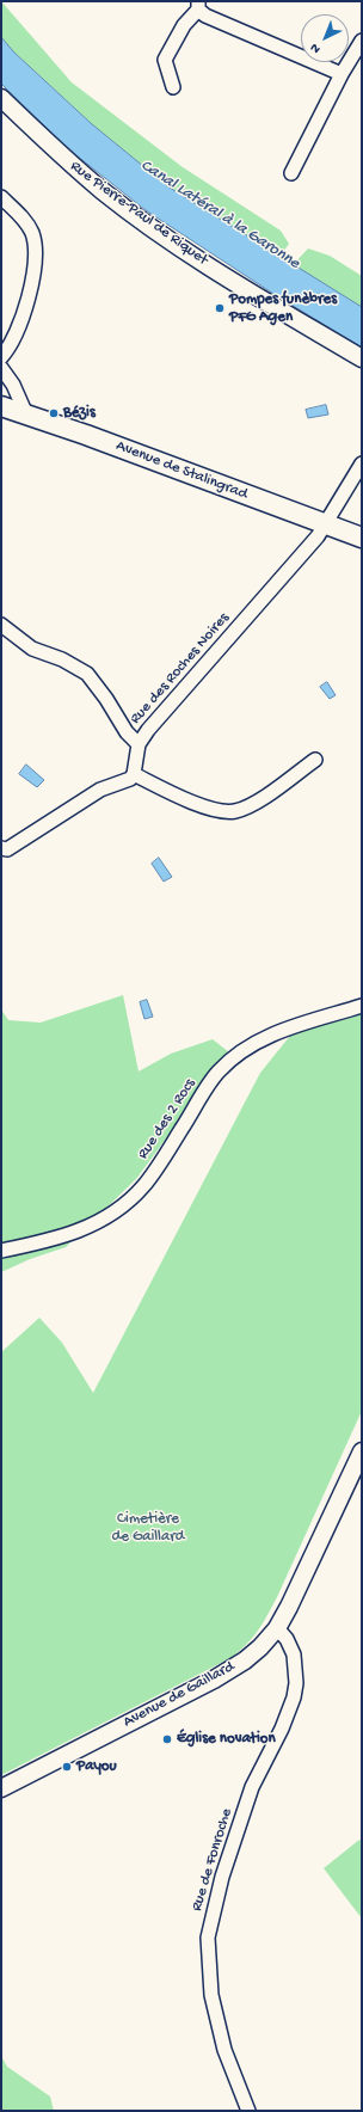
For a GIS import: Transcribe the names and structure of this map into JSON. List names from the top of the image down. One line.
{"streets":{"main road":["Avenue de Stalingrad"],"street":["Rue Pierre-Paul de Riquet","Rue des Roches Noires","Rue des 2 Rocs","Avenue de Gaillard","Rue de Fonroche"]},"crossings":[["Avenue de Stalingrad","Rue des Roches Noires"],["Avenue de Gaillard","Rue de Fonroche"]],"water":["Canal Latéral à la Garonne"],"parks":["Cimetière de Gaillard"],"places":["Pompes funèbres PFG Agen","Bézis","Église novation","Payou"],"north":"bottom left"}
